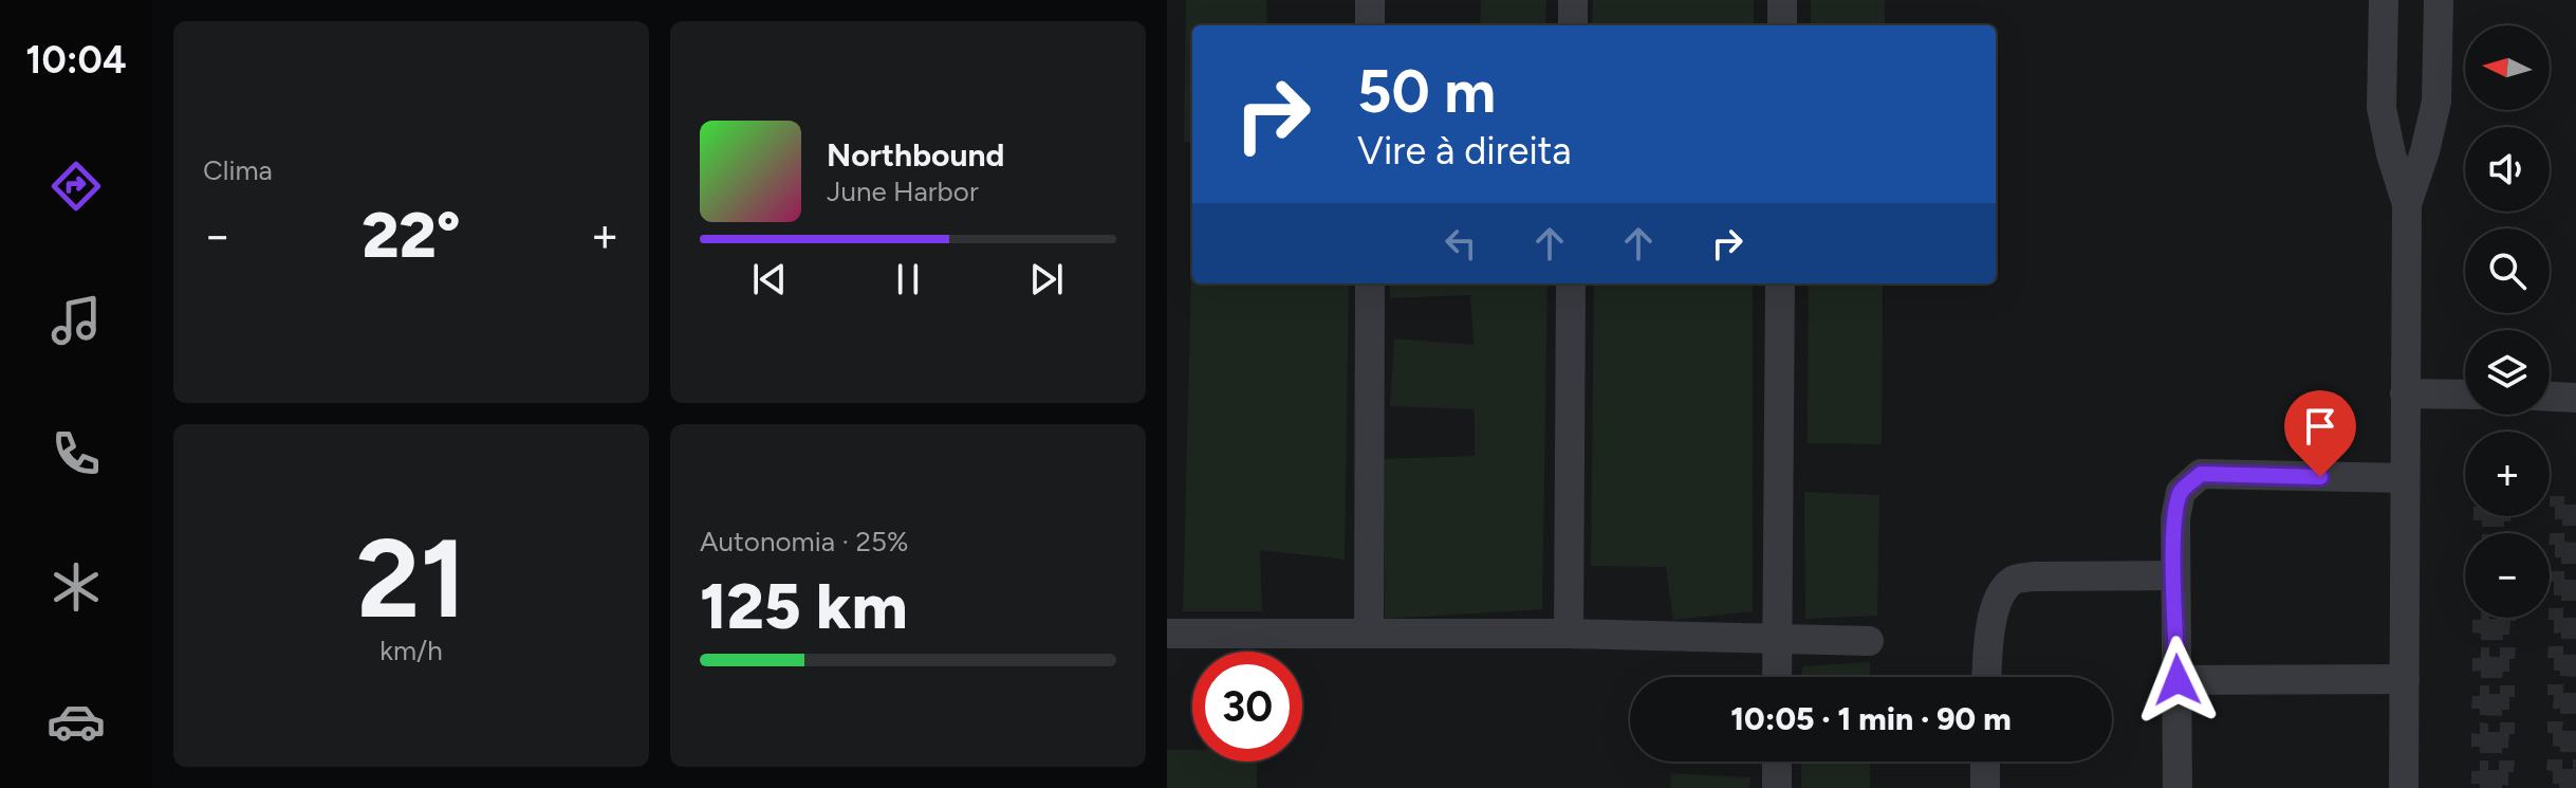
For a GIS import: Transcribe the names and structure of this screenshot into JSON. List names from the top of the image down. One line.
{"north":"left","page":{"tabs":"10:04","tile":["Clima",["21","km/h"],["Autonomia · 25%","125 km"]],"map_buttons":["+","−"],"turn":["50 m","Vire à direita"],"song":["Northbound","June Harbor"],"heat":["−","22°","+"],"limit":"30","trip":"10:05 · 1 min · 90 m"}}
